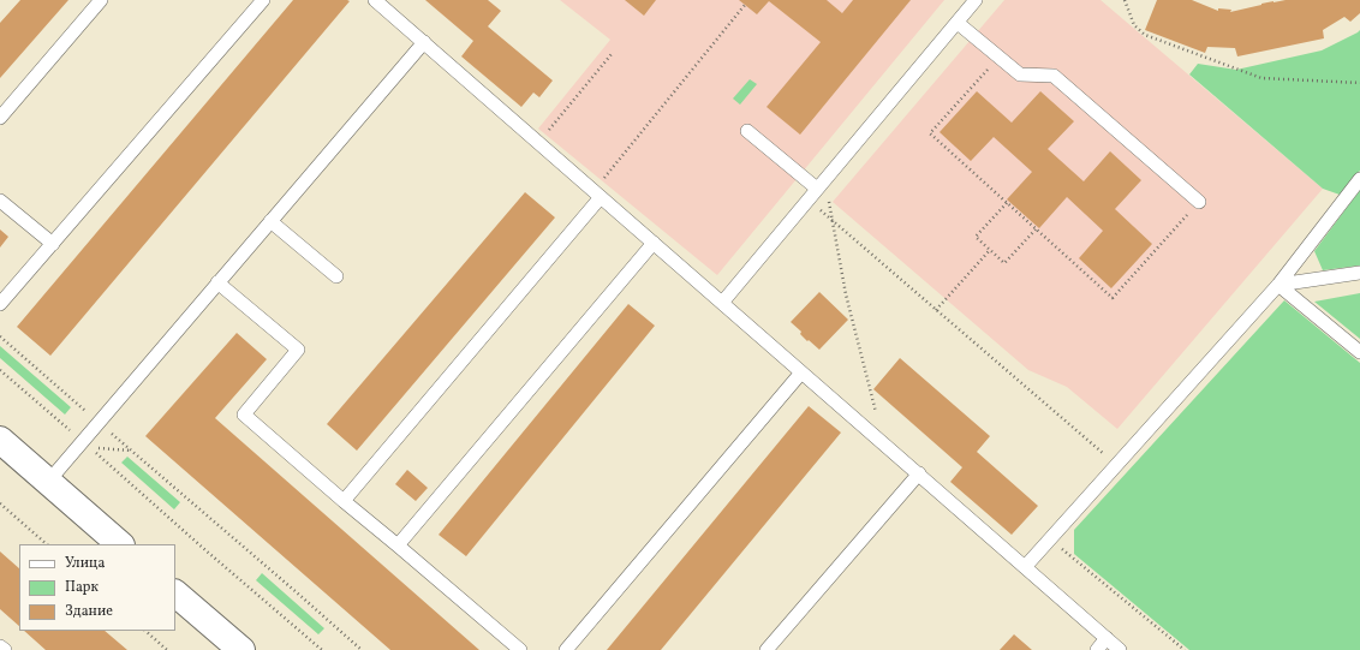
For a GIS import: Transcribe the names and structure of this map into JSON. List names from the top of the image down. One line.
{"legend":["Улица","Парк","Здание"]}
